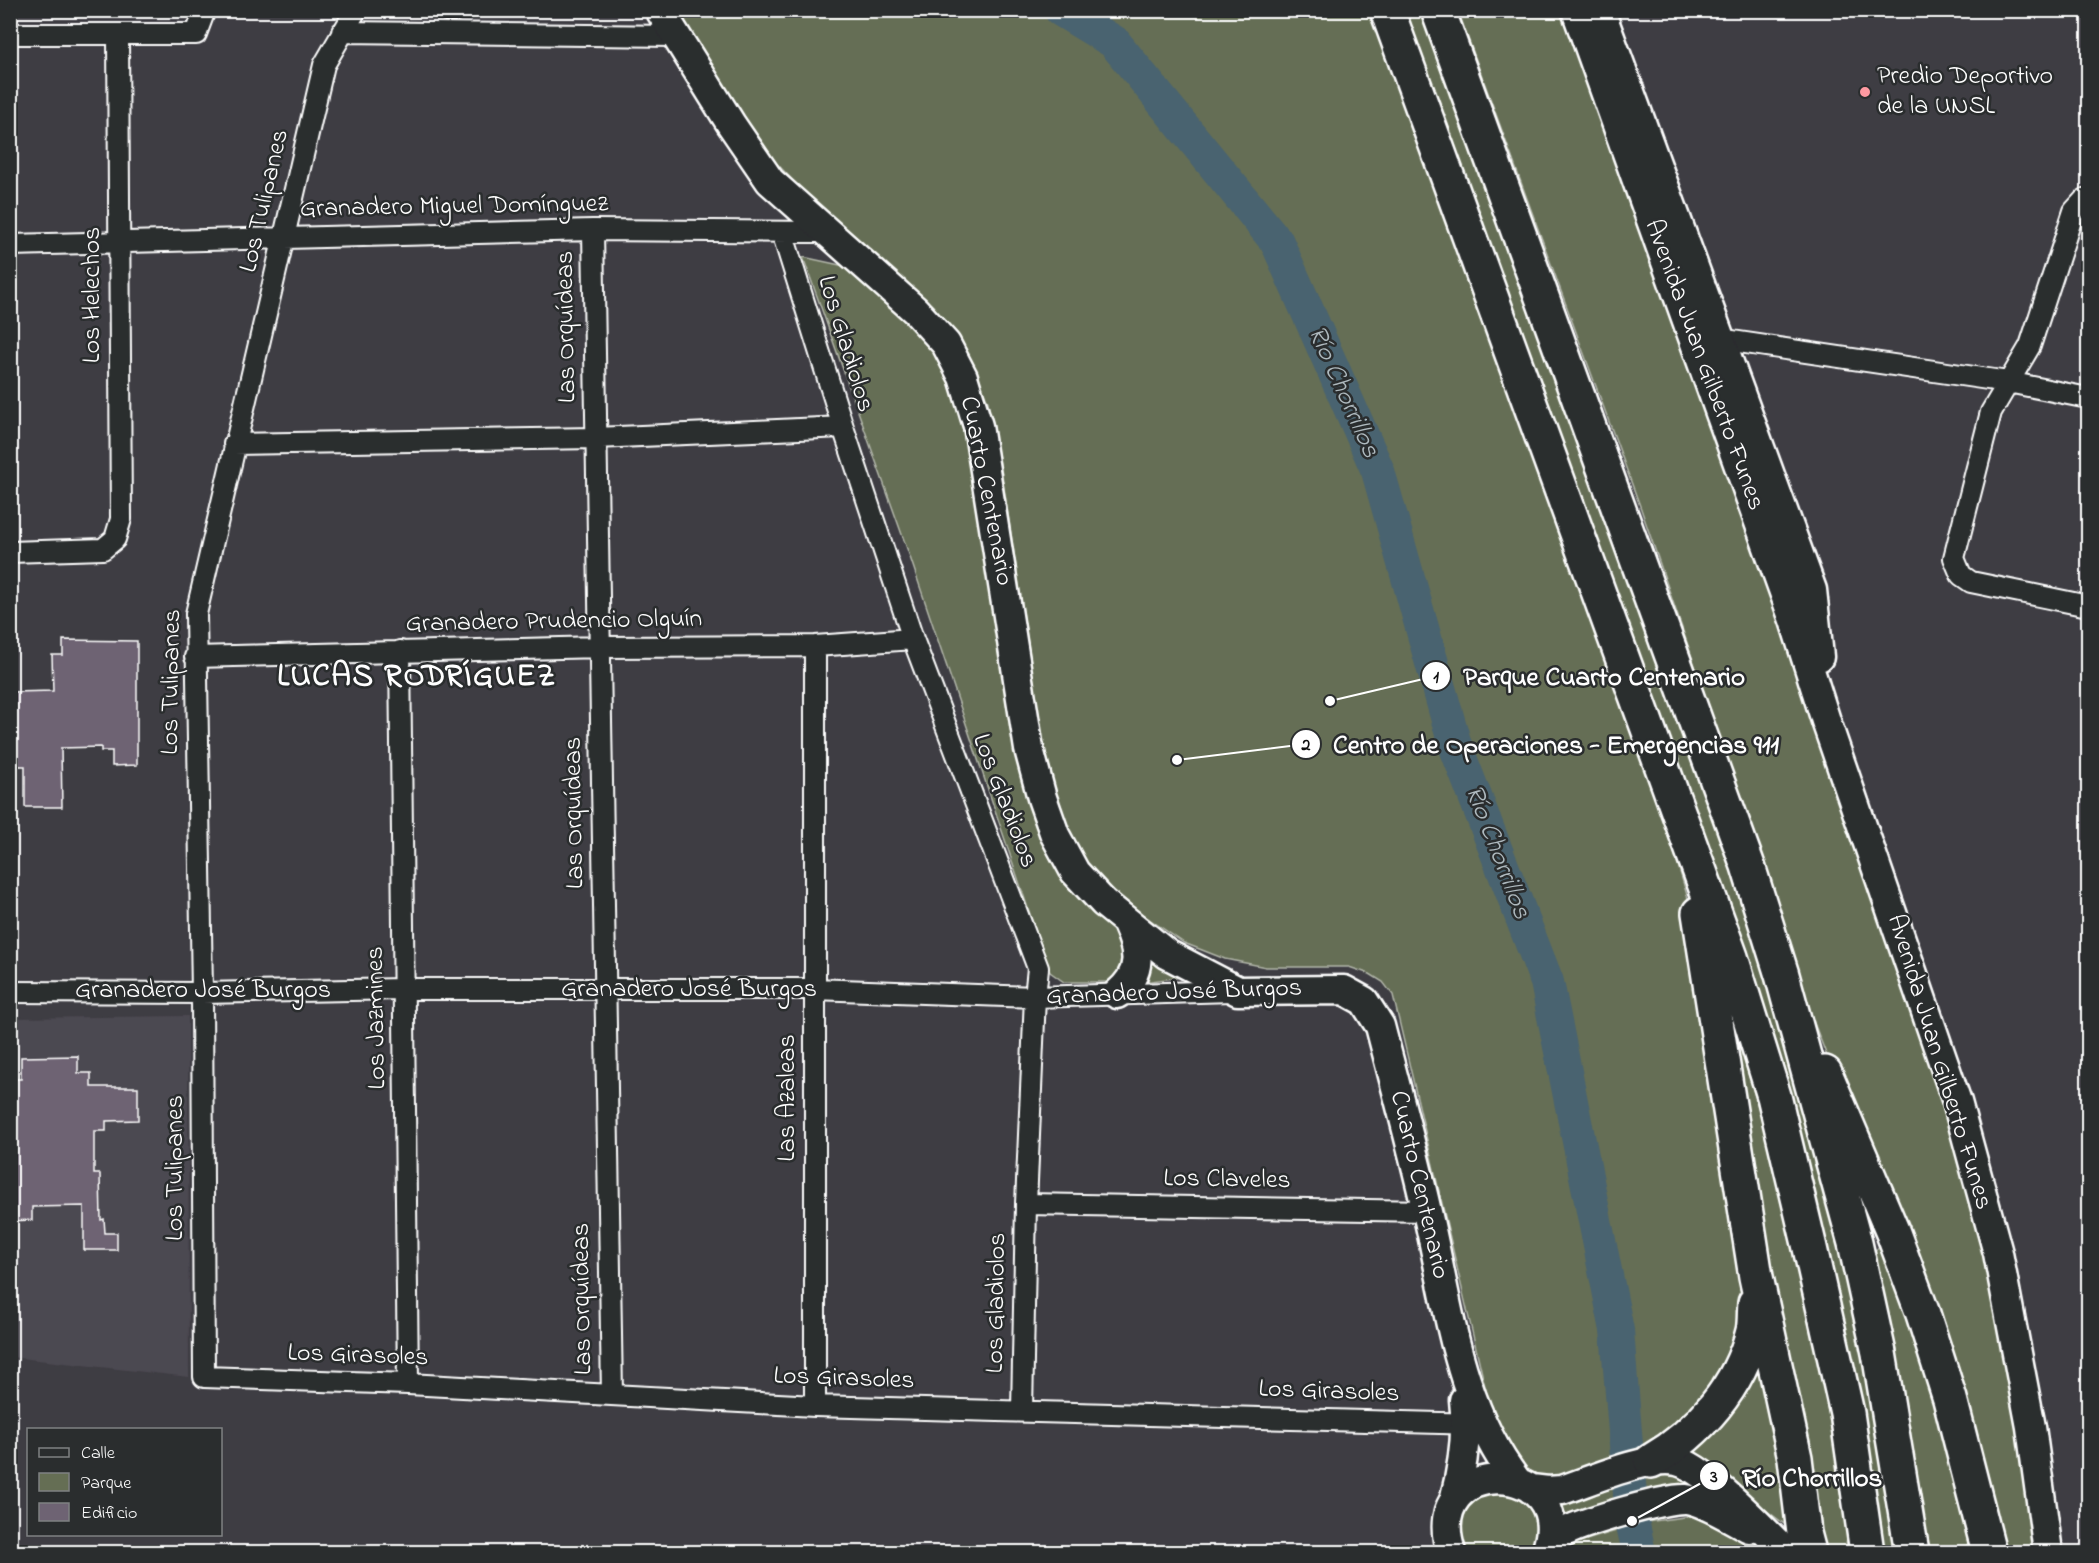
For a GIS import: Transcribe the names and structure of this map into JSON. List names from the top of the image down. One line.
{"streets":{"main road":["Avenida Juan Gilberto Funes","Cuarto Centenario","Granadero José Burgos"],"street":["Los Tulipanes","Granadero Miguel Domínguez","Los Helechos","Las Orquídeas","Los Gladiolos","Granadero Prudencio Olguín","Los Jazmines","Las Azaleas","Los Claveles","Los Girasoles"]},"crossings":[["Los Tulipanes","Granadero Miguel Domínguez"],["Los Tulipanes","Granadero Prudencio Olguín"],["Los Tulipanes","Granadero José Burgos"],["Los Tulipanes","Los Girasoles"],["Granadero Miguel Domínguez","Los Helechos"],["Granadero Miguel Domínguez","Las Orquídeas"],["Granadero Miguel Domínguez","Los Gladiolos"],["Granadero Miguel Domínguez","Cuarto Centenario"],["Las Orquídeas","Granadero Prudencio Olguín"],["Las Orquídeas","Granadero José Burgos"],["Las Orquídeas","Los Girasoles"],["Los Gladiolos","Granadero Prudencio Olguín"],["Los Gladiolos","Granadero José Burgos"],["Los Gladiolos","Los Claveles"],["Los Gladiolos","Los Girasoles"],["Cuarto Centenario","Granadero José Burgos"],["Cuarto Centenario","Los Claveles"],["Cuarto Centenario","Los Girasoles"],["Granadero Prudencio Olguín","Los Jazmines"],["Granadero Prudencio Olguín","Las Azaleas"],["Granadero José Burgos","Los Jazmines"],["Granadero José Burgos","Las Azaleas"],["Los Jazmines","Los Girasoles"],["Las Azaleas","Los Girasoles"]],"districts":["LUCAS RODRÍGUEZ"],"water":["Río Chorrillos"],"places":["Predio Deportivo de la UNSL","Parque Cuarto Centenario","Centro de Operaciones - Emergencias 911","Río Chorrillos"],"legend":["Calle","Parque","Edificio"]}
